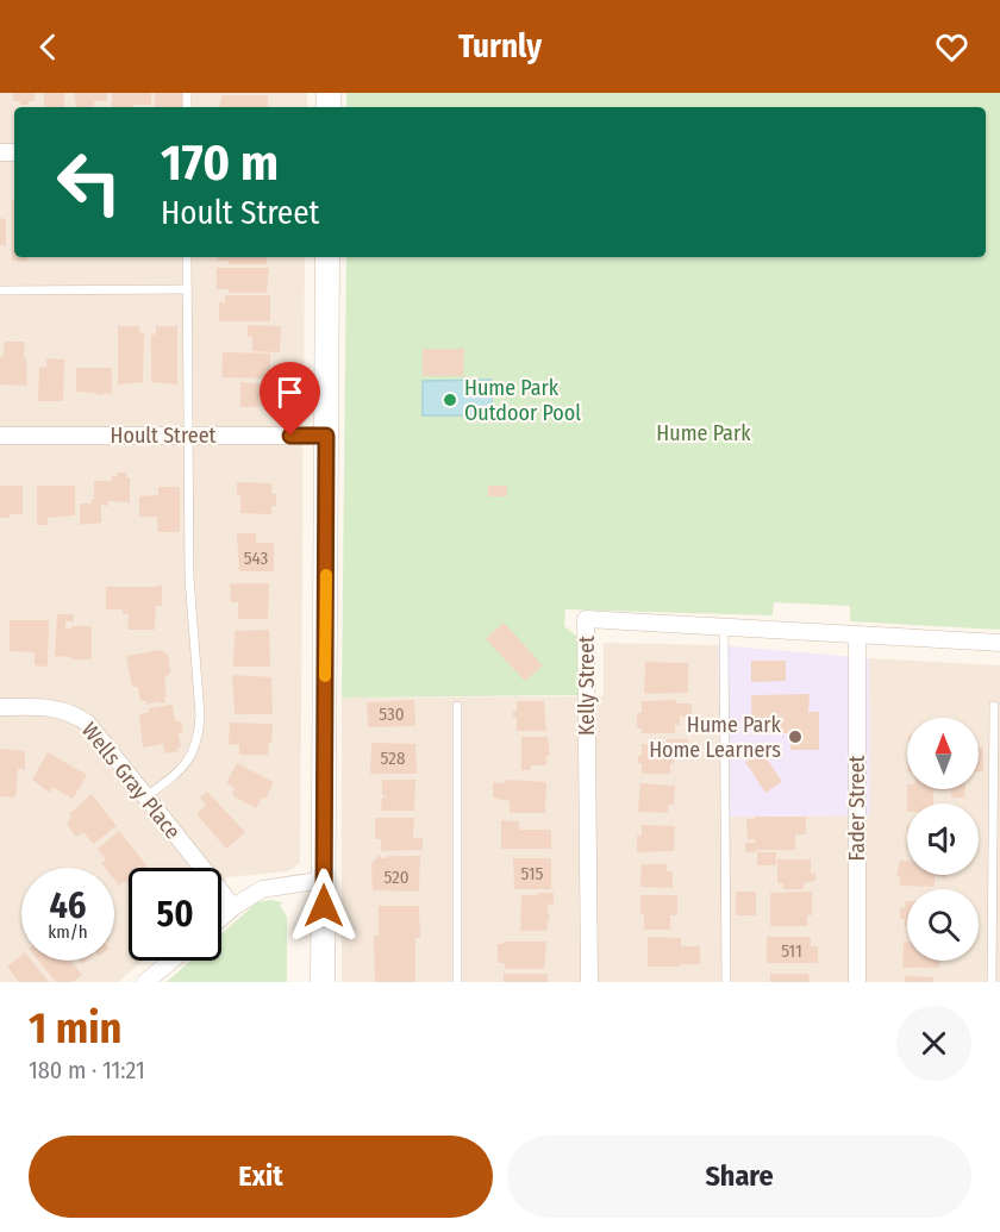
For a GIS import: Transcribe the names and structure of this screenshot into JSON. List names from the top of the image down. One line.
{"streets":{"street":["Hoult Street","Kelly Street","Wells Gray Place","Fader Street"]},"crossings":[["Kelly Street","Fader Street"]],"parks":["Hume Park"],"places":["Hume Park Outdoor Pool","Hume Park Home Learners"],"house_numbers":["543","530","528","515","520","511"],"north":"top","page":{"header":"Turnly","turn":["170 m","Hoult Street"],"speed":"46 km/h","limit":"50","heading":["1 min","180 m · 11:21"],"buttons":["Exit","Share"]}}
